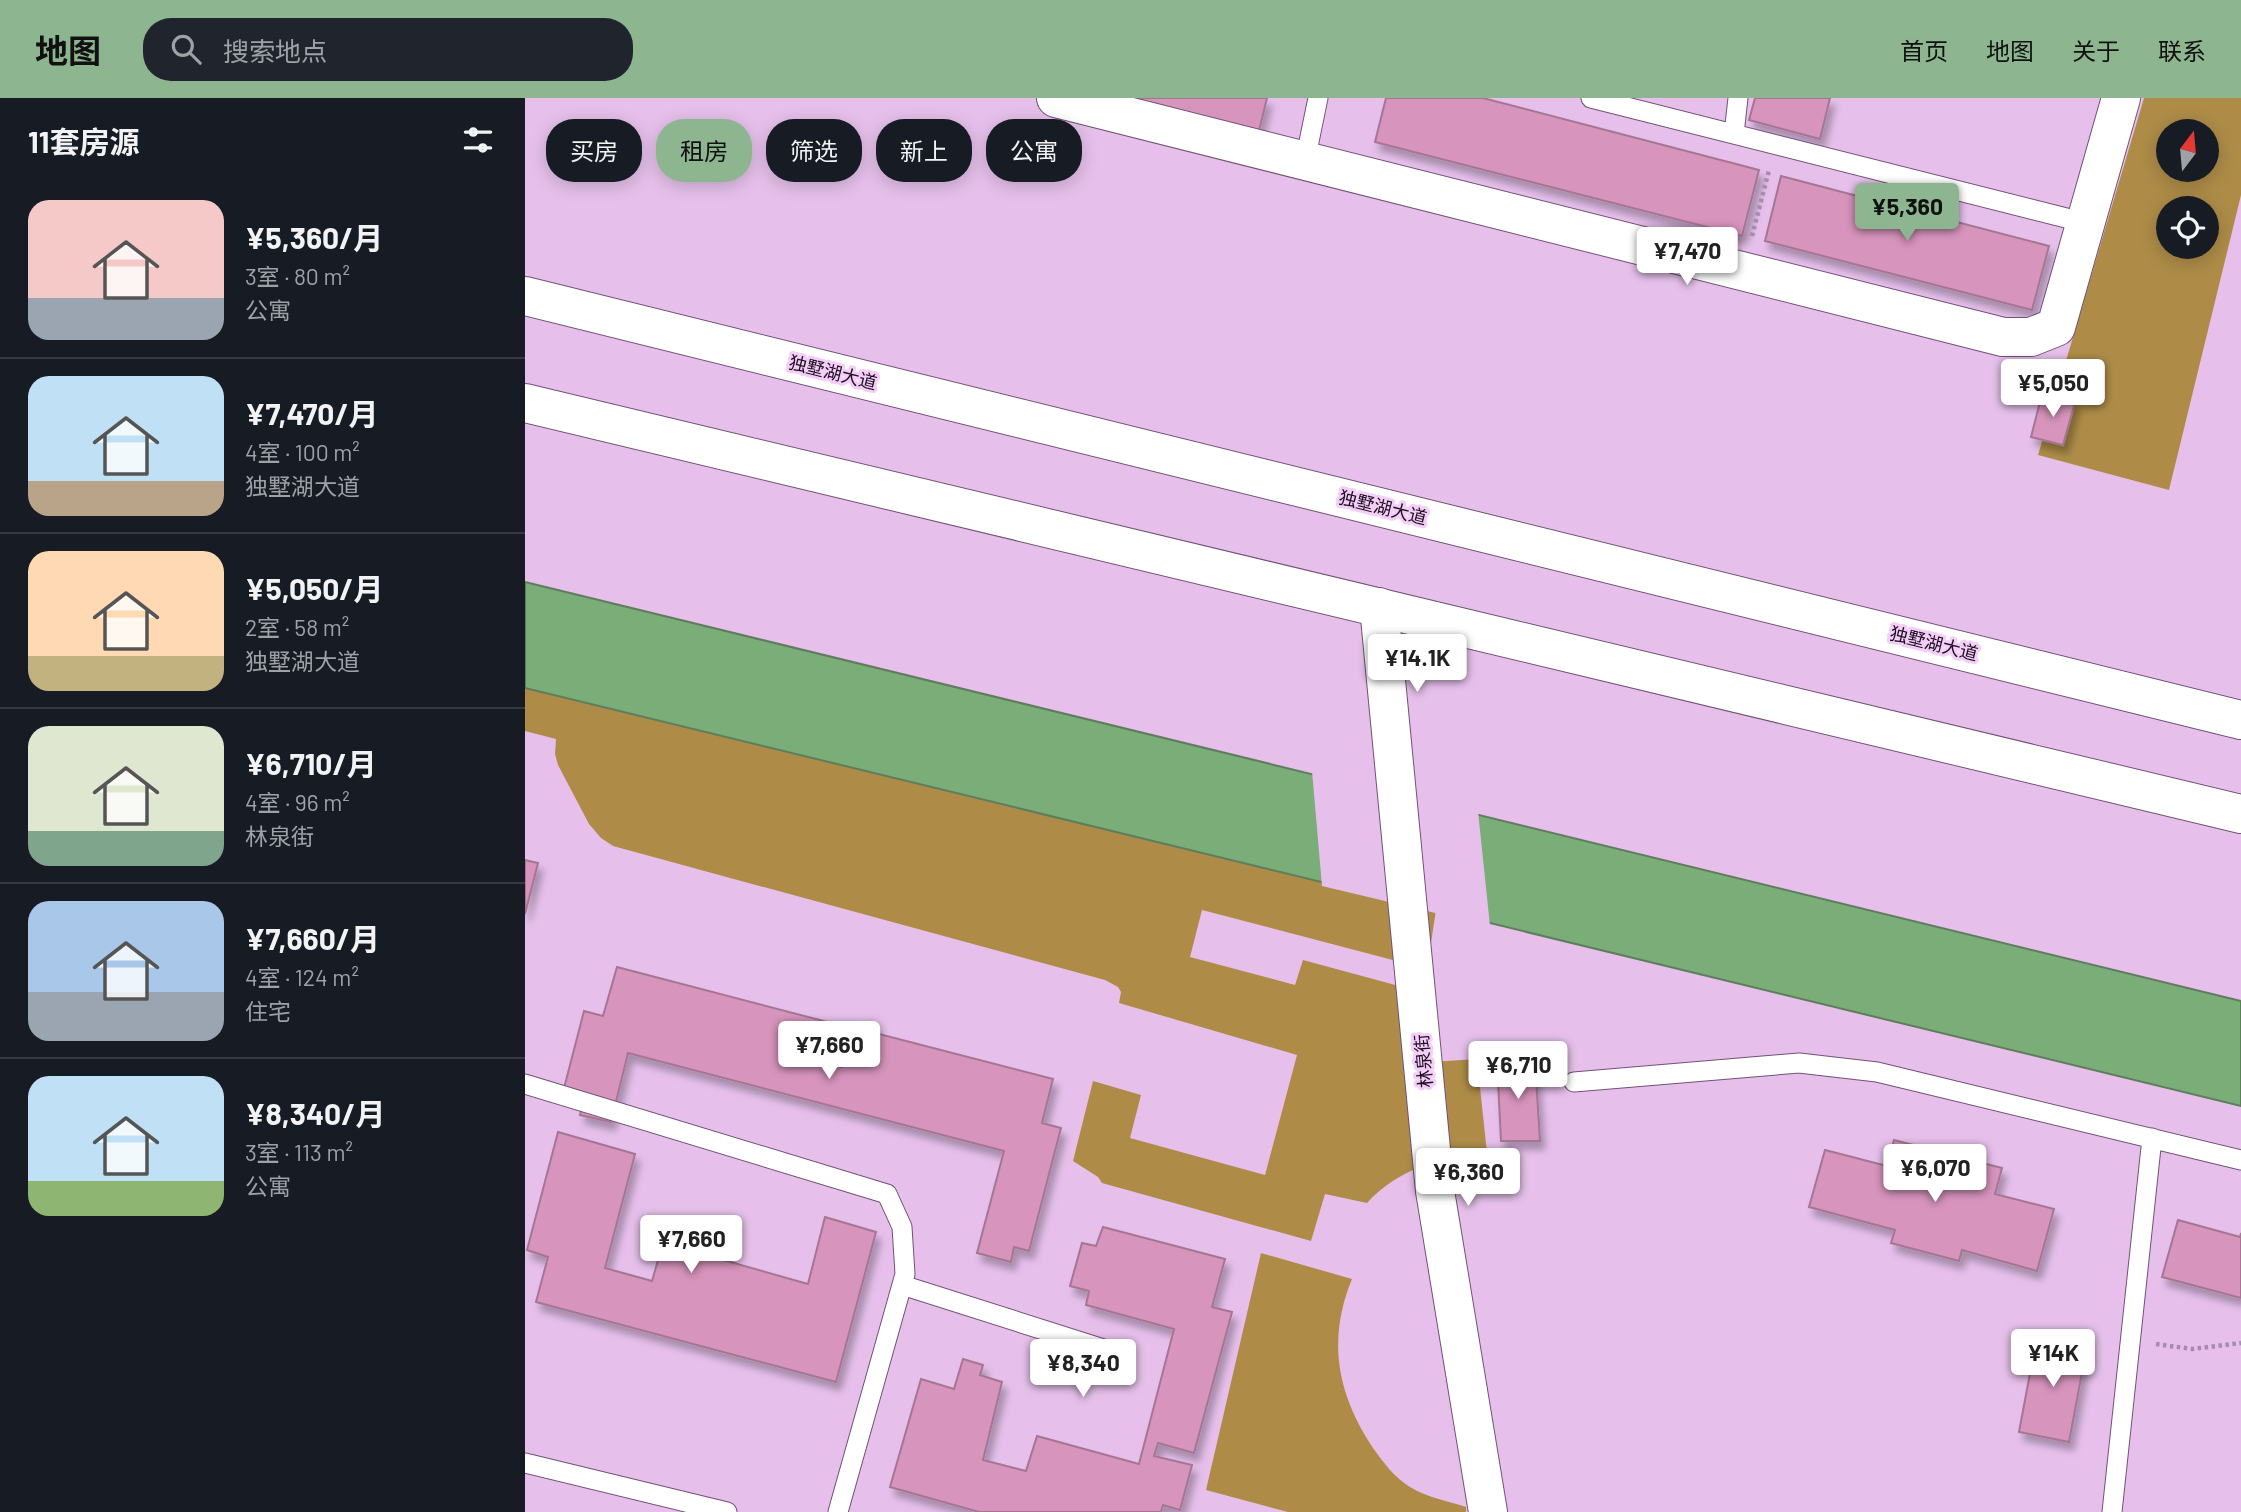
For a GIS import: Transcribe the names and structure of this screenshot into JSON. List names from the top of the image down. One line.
{"streets":{"main road":["独墅湖大道","林泉街"]},"north":"top","page":{"header":"地图","search":"搜索地点","nav":["首页","地图","关于","联系"],"heading":"11套房源","chip":["买房","租房","筛选","新上","公寓"],"list":[{"name":"¥5,360/月","note":"3室 · 80 m² · 公寓"},{"name":"¥7,470/月","note":"4室 · 100 m² · 独墅湖大道"},{"name":"¥5,050/月","note":"2室 · 58 m² · 独墅湖大道"},{"name":"¥6,710/月","note":"4室 · 96 m² · 林泉街"},{"name":"¥7,660/月","note":"4室 · 124 m² · 住宅"},{"name":"¥8,340/月","note":"3室 · 113 m² · 公寓"}],"price":["¥5,360","¥7,470","¥5,050","¥14.1K","¥7,660","¥6,710","¥6,070","¥6,360","¥7,660","¥14K","¥8,340"]}}
